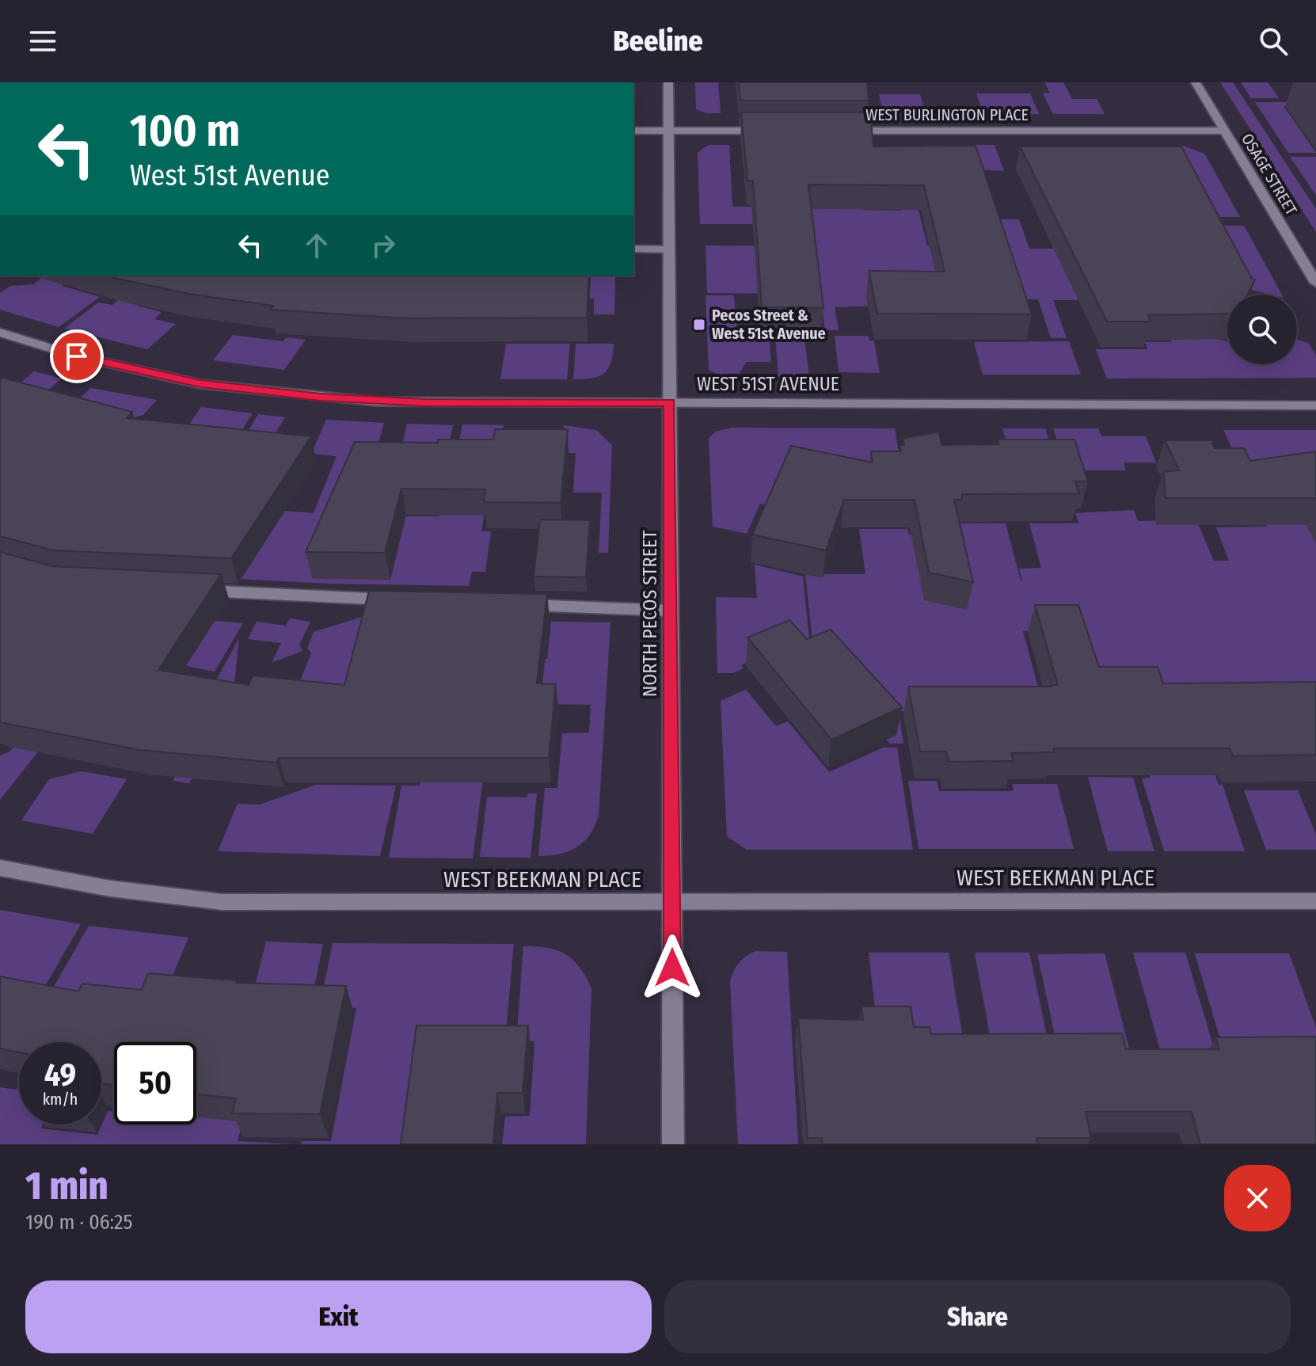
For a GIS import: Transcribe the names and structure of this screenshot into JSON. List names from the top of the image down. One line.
{"streets":{"street":["WEST BURLINGTON PLACE","OSAGE STREET","WEST 51ST AVENUE","NORTH PECOS STREET","WEST BEEKMAN PLACE"]},"crossings":[["WEST BURLINGTON PLACE","OSAGE STREET"],["WEST 51ST AVENUE","NORTH PECOS STREET"],["NORTH PECOS STREET","WEST BEEKMAN PLACE"]],"places":{"transit":["Pecos Street & West 51st Avenue"]},"page":{"header":"Beeline","turn":["100 m","West 51st Avenue"],"speed":"49 km/h","limit":"50","heading":["1 min","190 m · 06:25"],"buttons":["Exit","Share"]}}
